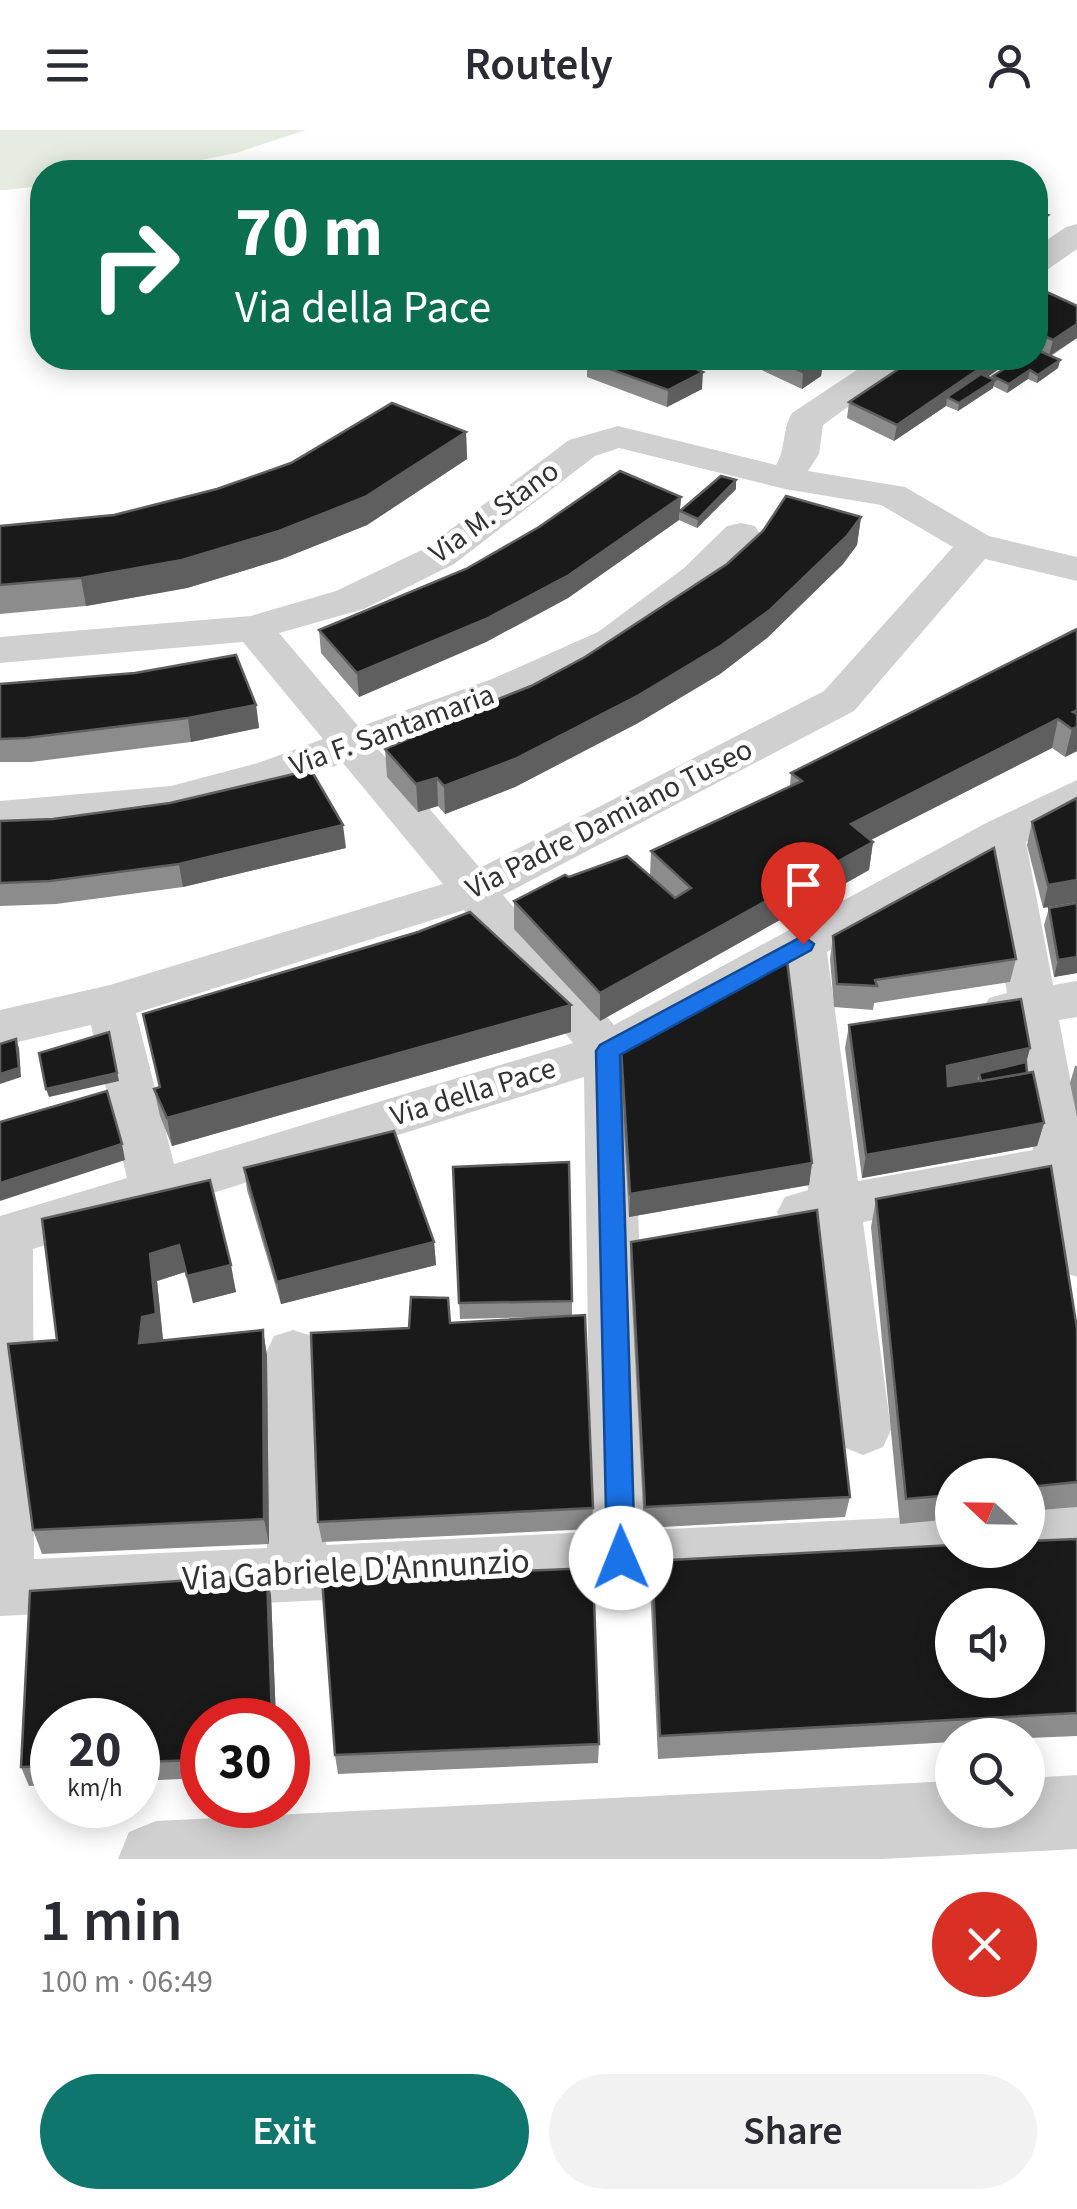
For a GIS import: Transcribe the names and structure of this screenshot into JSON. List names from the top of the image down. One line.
{"streets":{"street":["Via M. Stano","Via F. Santamaria","Via Padre Damiano Tuseo","Via della Pace","Via Gabriele D'Annunzio"]},"crossings":[["Via M. Stano","Via Padre Damiano Tuseo"]],"north":"left","page":{"header":"Routely","turn":["70 m","Via della Pace"],"speed":"20 km/h","limit":"30","heading":["1 min","100 m · 06:49"],"buttons":["Exit","Share"]}}
